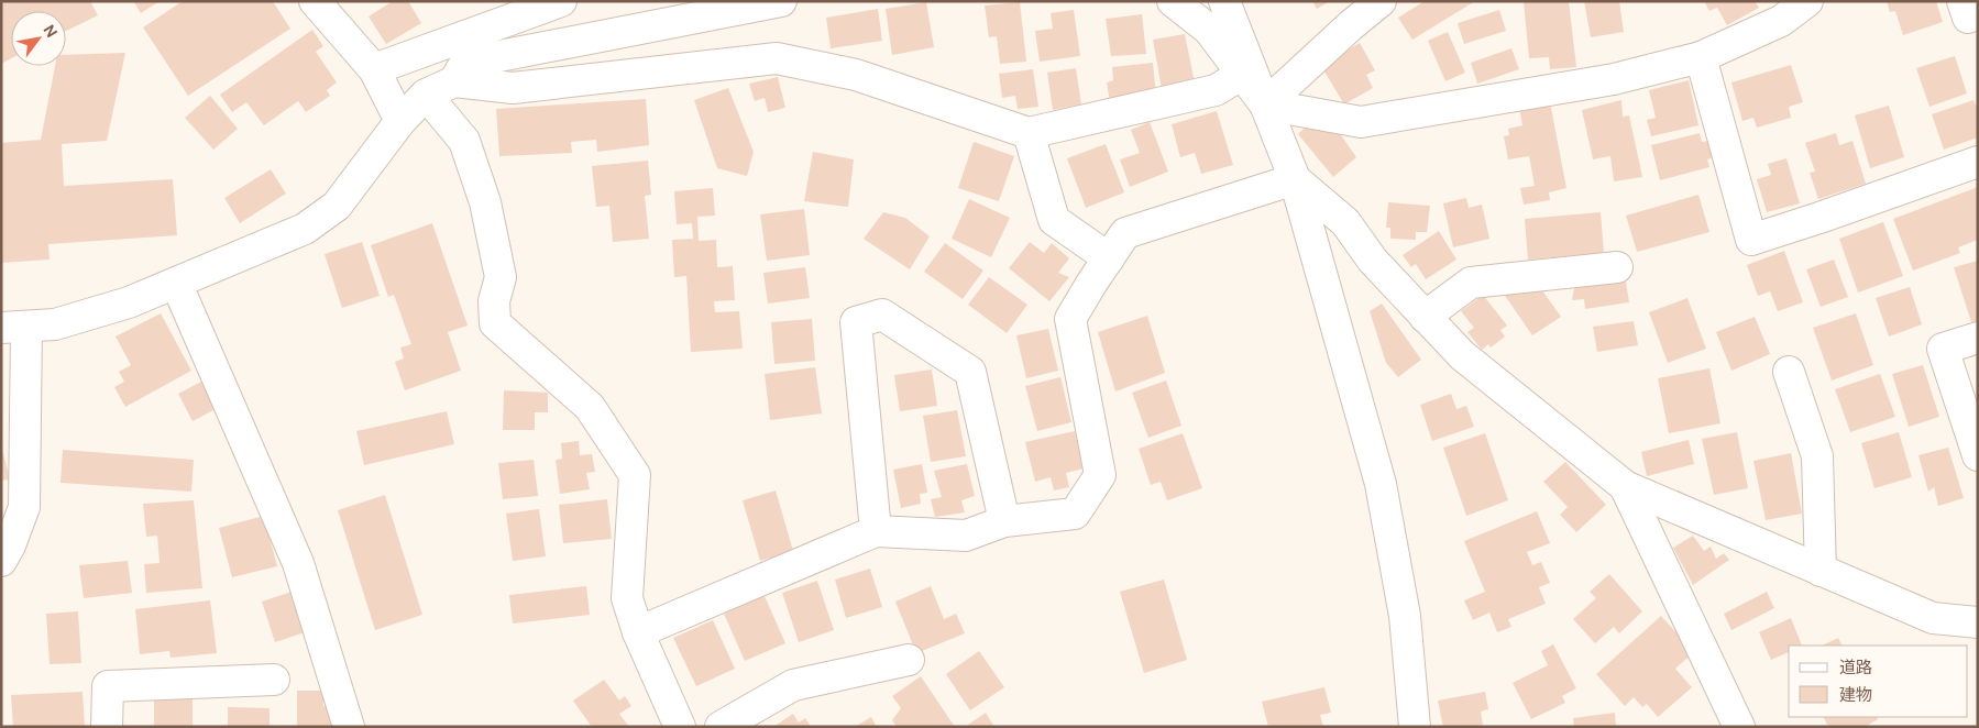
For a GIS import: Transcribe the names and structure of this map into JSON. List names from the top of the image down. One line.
{"legend":["道路","建物"],"north":"top right"}
